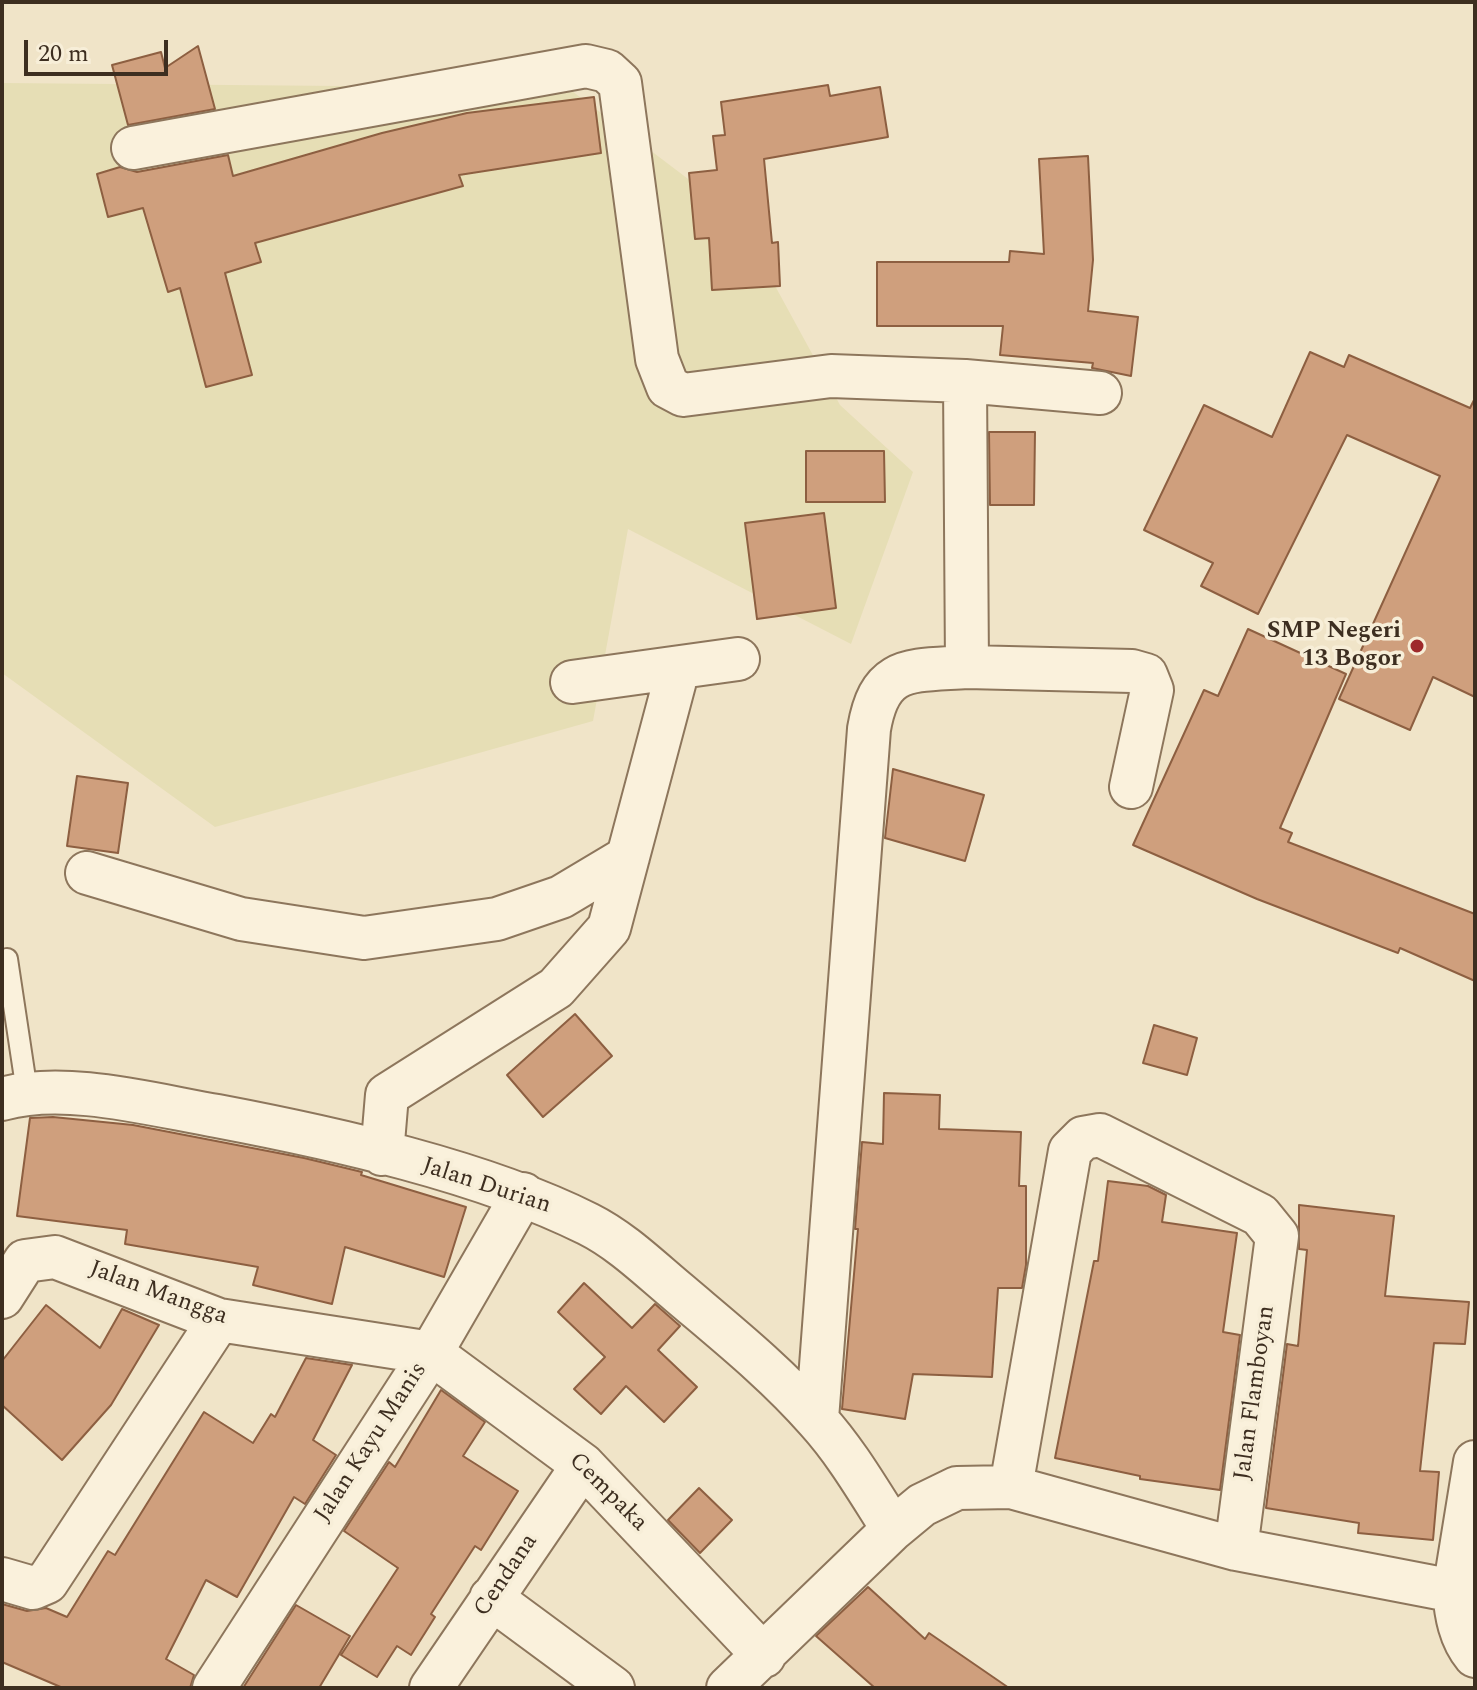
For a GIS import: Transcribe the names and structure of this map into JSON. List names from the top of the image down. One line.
{"streets":{"street":["Jalan Durian","Jalan Mangga","Jalan Flamboyan","Jalan Kayu Manis","Cempaka","Cendana"]},"crossings":[["Jalan Durian","Jalan Kayu Manis"],["Jalan Mangga","Jalan Kayu Manis"],["Jalan Mangga","Cempaka"],["Jalan Kayu Manis","Cempaka"],["Cempaka","Cendana"]],"places":["SMP Negeri 13 Bogor"],"scale_bar":"20 m"}
